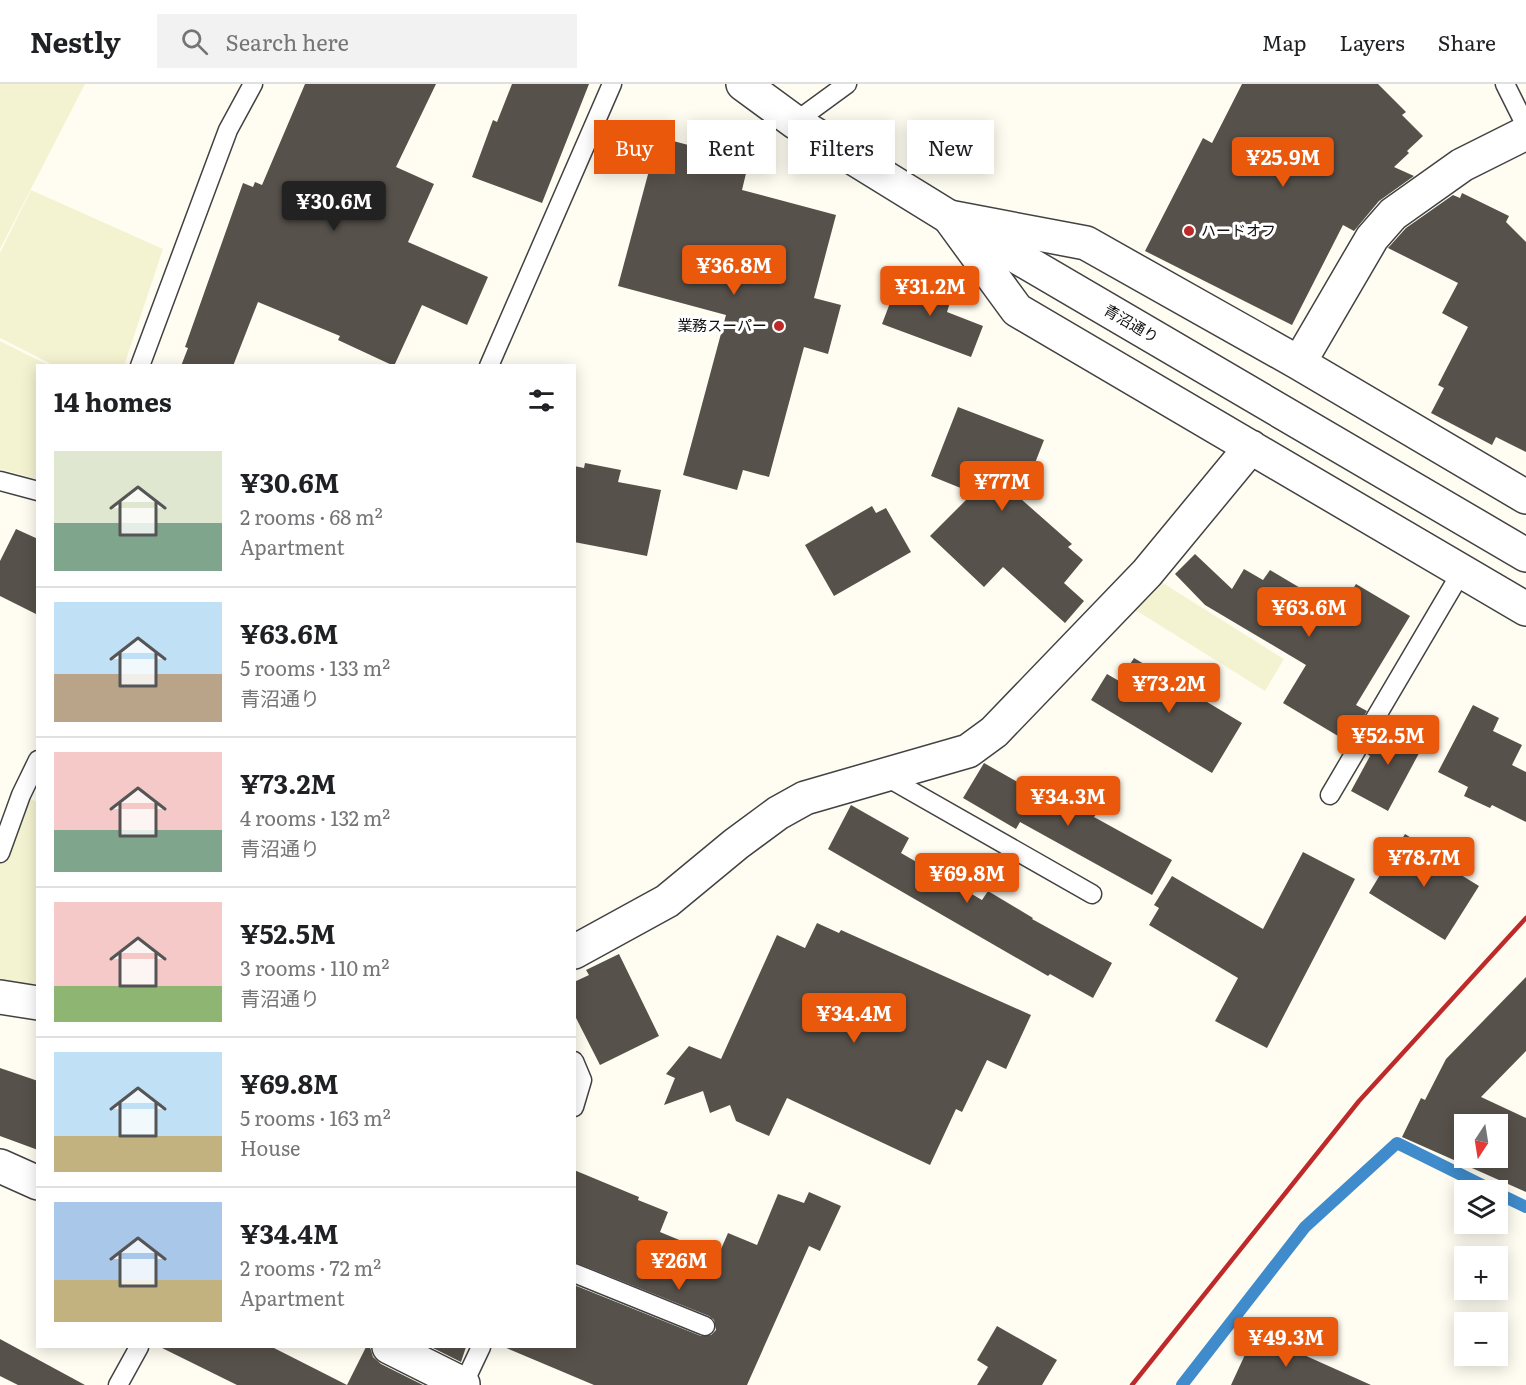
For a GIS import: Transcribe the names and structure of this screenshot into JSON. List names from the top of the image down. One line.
{"streets":{"street":["青沼通り"]},"places":["ハードオフ","業務スーパー"],"north":"bottom","page":{"header":"Nestly","search":"Search here","nav":["Map","Layers","Share"],"chip":["Buy","Rent","Filters","New"],"price":["¥25.9M","¥30.6M","¥36.8M","¥31.2M","¥77M","¥63.6M","¥73.2M","¥52.5M","¥34.3M","¥78.7M","¥69.8M","¥34.4M","¥26M","¥49.3M"],"heading":"14 homes","list":[{"name":"¥30.6M","note":"2 rooms · 68 m² · Apartment"},{"name":"¥63.6M","note":"5 rooms · 133 m² · 青沼通り"},{"name":"¥73.2M","note":"4 rooms · 132 m² · 青沼通り"},{"name":"¥52.5M","note":"3 rooms · 110 m² · 青沼通り"},{"name":"¥69.8M","note":"5 rooms · 163 m² · House"},{"name":"¥34.4M","note":"2 rooms · 72 m² · Apartment"}],"map_buttons":["+","−"]}}
